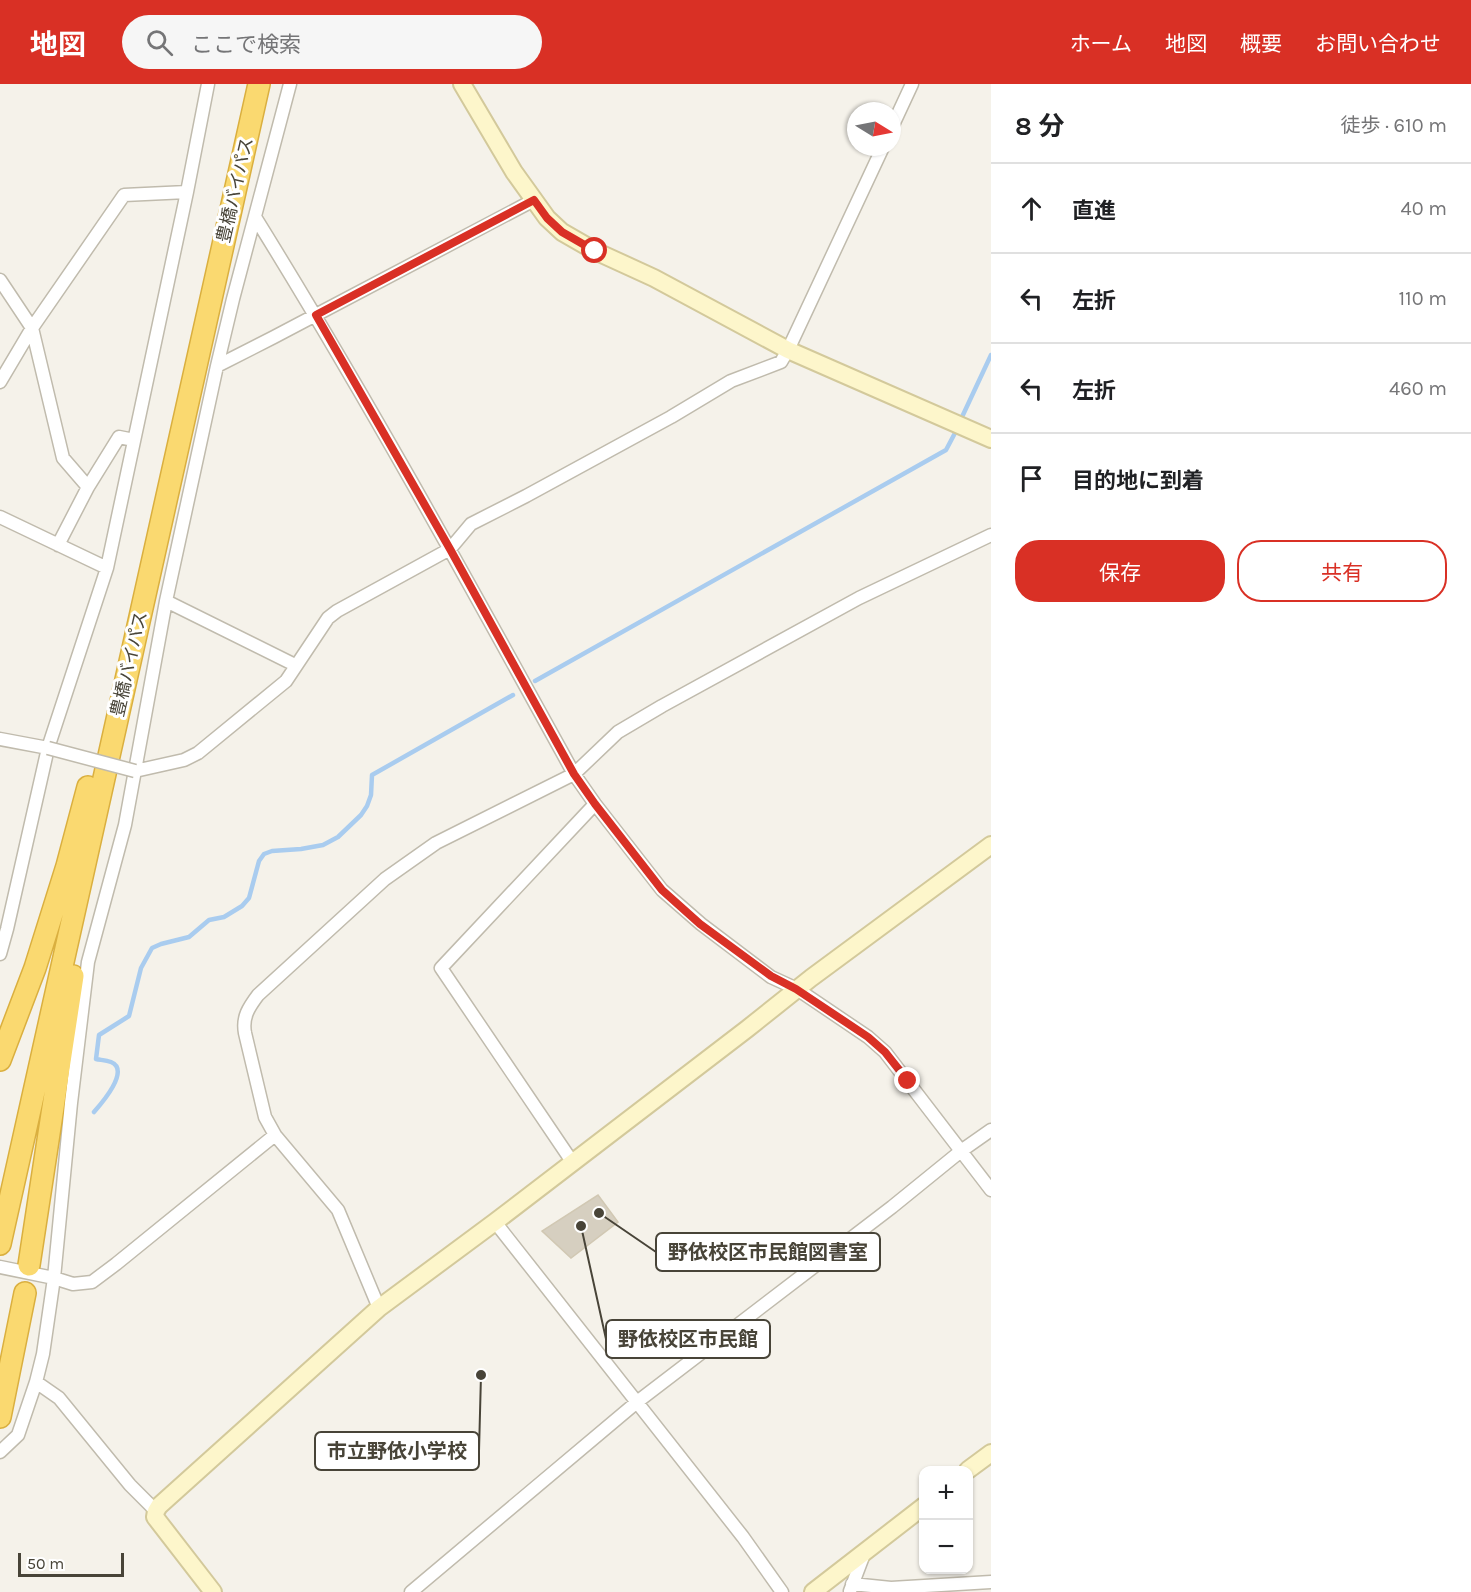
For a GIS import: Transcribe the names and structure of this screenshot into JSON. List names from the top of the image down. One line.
{"streets":{"highway":["豊橋バイパス"]},"places":["野依校区市民館図書室","野依校区市民館","市立野依小学校"],"scale_bar":"50 m","north":"right","page":{"header":"地図","search":"ここで検索","nav":["ホーム","地図","概要","お問い合わせ"],"heading":["8 分","徒歩 · 610 m"],"list":[["直進","40 m"],["左折","110 m"],["左折","460 m"],"目的地に到着"],"buttons":["保存","共有"],"map_buttons":["+","−"],"scale":"50 m"}}
